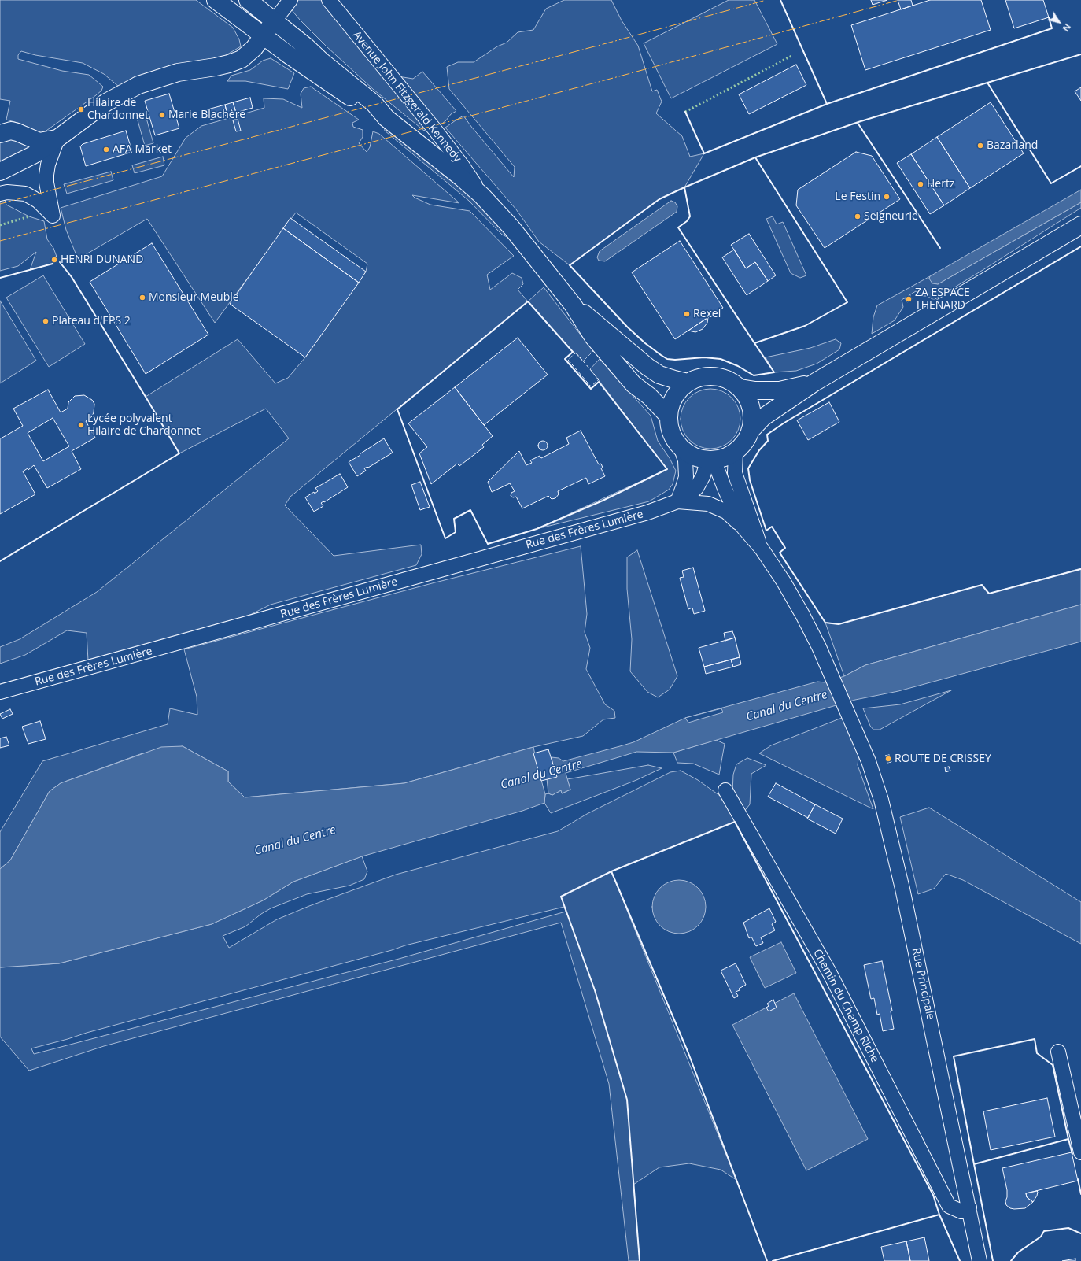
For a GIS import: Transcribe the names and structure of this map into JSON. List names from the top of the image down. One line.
{"streets":{"main road":["Avenue John Fitzgerald Kennedy"],"street":["Rue des Frères Lumière","Rue Principale","Chemin du Champ Riche"]},"crossings":[["Avenue John Fitzgerald Kennedy","Rue des Frères Lumière"],["Rue Principale","Chemin du Champ Riche"]],"water":["Canal du Centre"],"places":["Hilaire de Chardonnet","Marie Blachère","Bazarland","AFA Market","Hertz","Le Festin","Seigneurie","HENRI DUNAND","Monsieur Meuble","ZA ESPACE THENARD","Rexel","Plateau d'EPS 2","Lycée polyvalent Hilaire de Chardonnet","ROUTE DE CRISSEY"],"north":"bottom right"}
